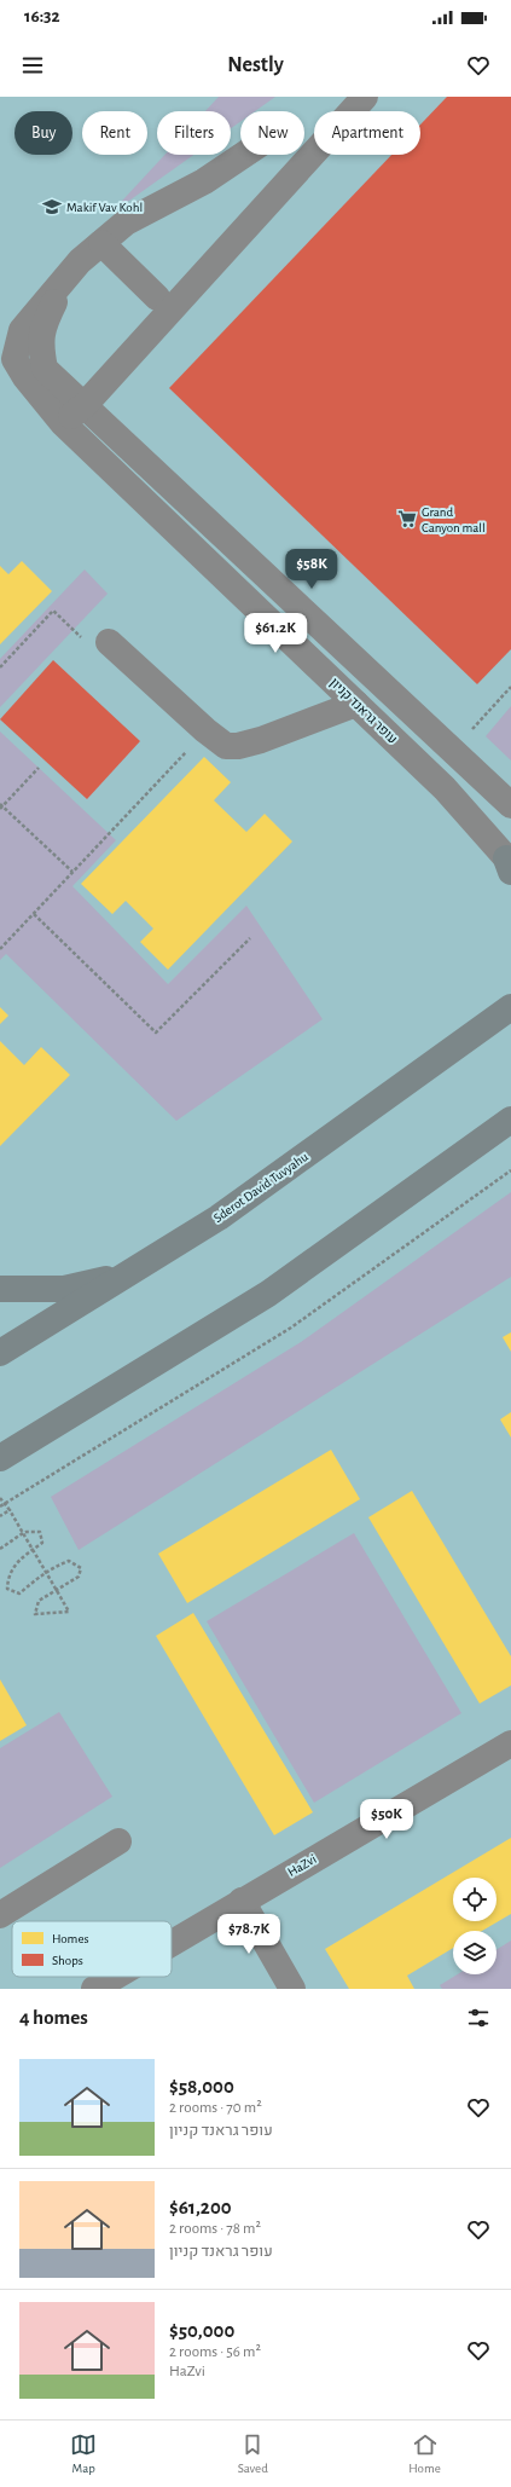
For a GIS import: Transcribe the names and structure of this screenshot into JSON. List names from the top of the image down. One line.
{"streets":{"highway":["Sderot David Tuvyahu"],"street":["עופר גראנד קניון","HaZvi"]},"places":{"school or university":["Makif Vav Kohl"],"supermarket":["Grand Canyon mall"]},"legend":["Homes","Shops"],"page":{"status":"16:32","header":"Nestly","chip":["Buy","Rent","Filters","New","Apartment"],"price":["$58K","$61.2K","$50K","$78.7K"],"heading":"4 homes","list":[{"name":"$58,000","note":"2 rooms · 70 m² · עופר גראנד קניון"},{"name":"$61,200","note":"2 rooms · 78 m² · עופר גראנד קניון"},{"name":"$50,000","note":"2 rooms · 56 m² · HaZvi"}],"tabs":["Map","Saved","Home"]}}
